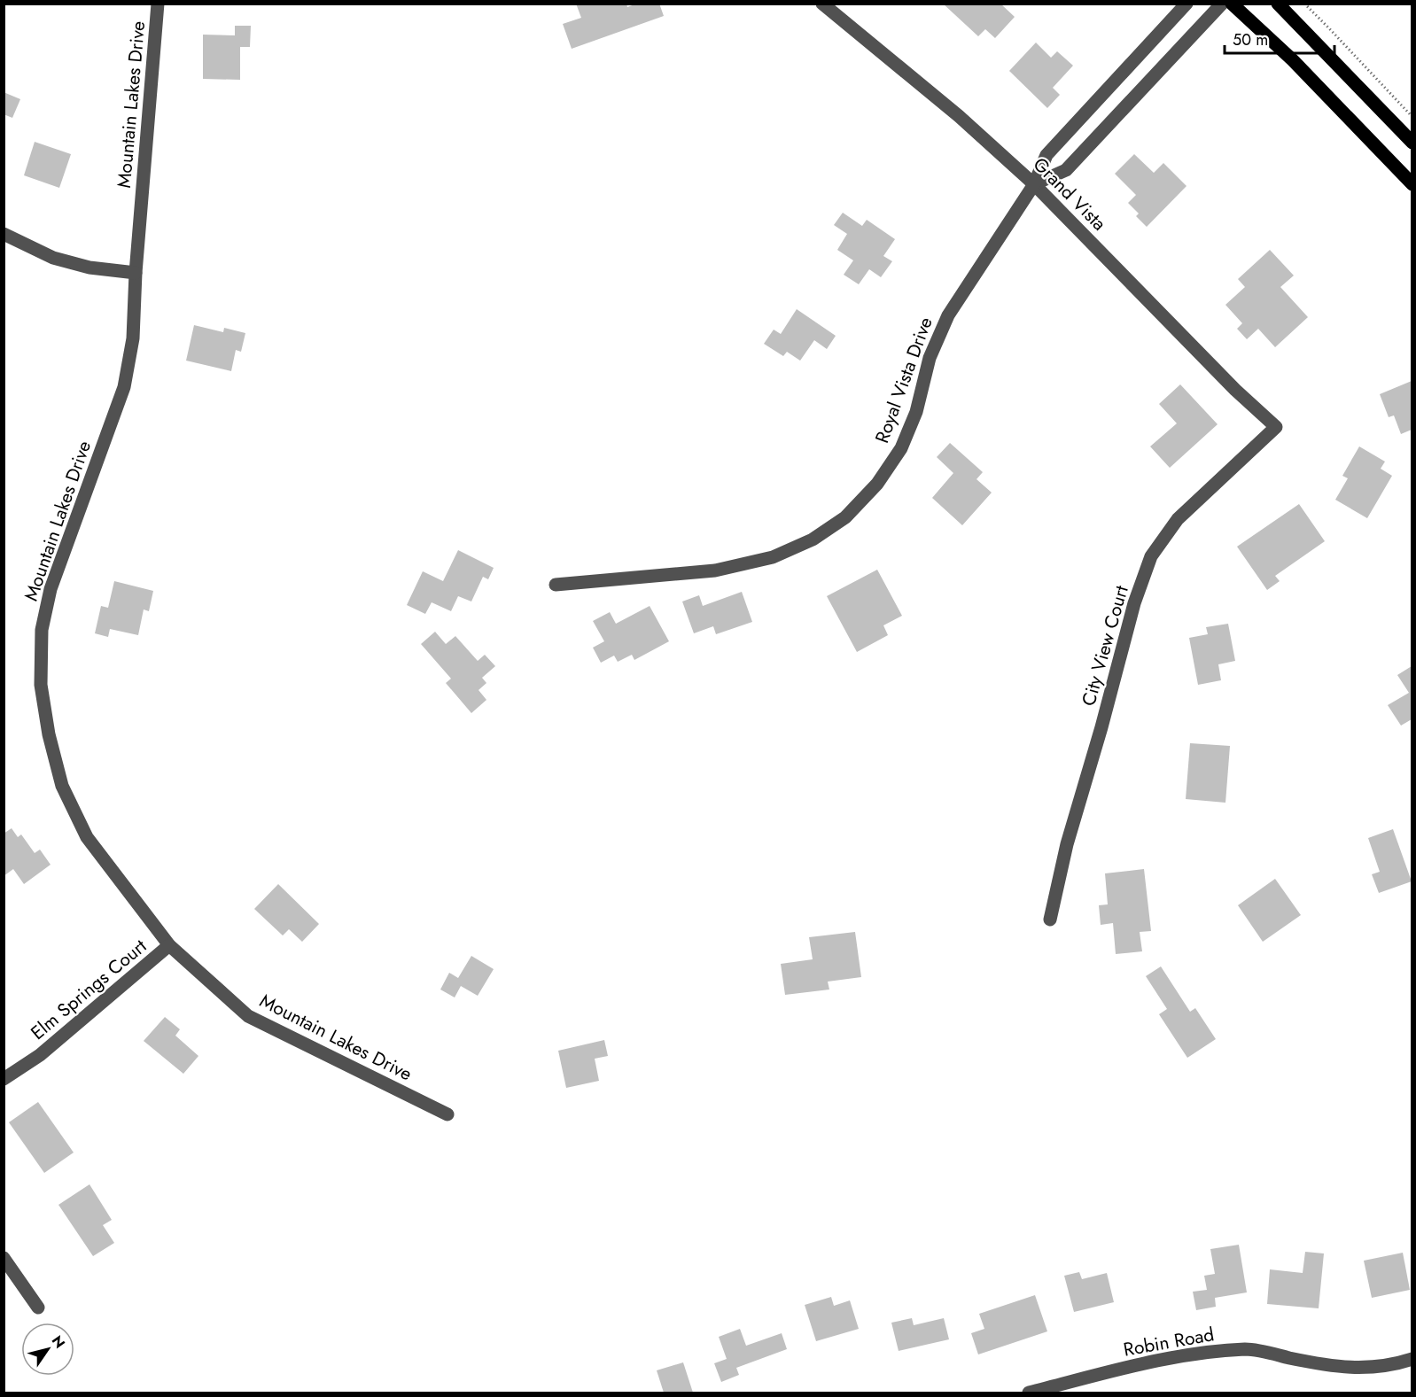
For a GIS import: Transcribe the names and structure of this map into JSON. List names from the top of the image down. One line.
{"streets":{"street":["Mountain Lakes Drive","Grand Vista","Royal Vista Drive","City View Court","Elm Springs Court","Robin Road"]},"crossings":[["Mountain Lakes Drive","Elm Springs Court"],["Grand Vista","Royal Vista Drive"],["Grand Vista","City View Court"]],"scale_bar":"50 m","north":"top right"}
